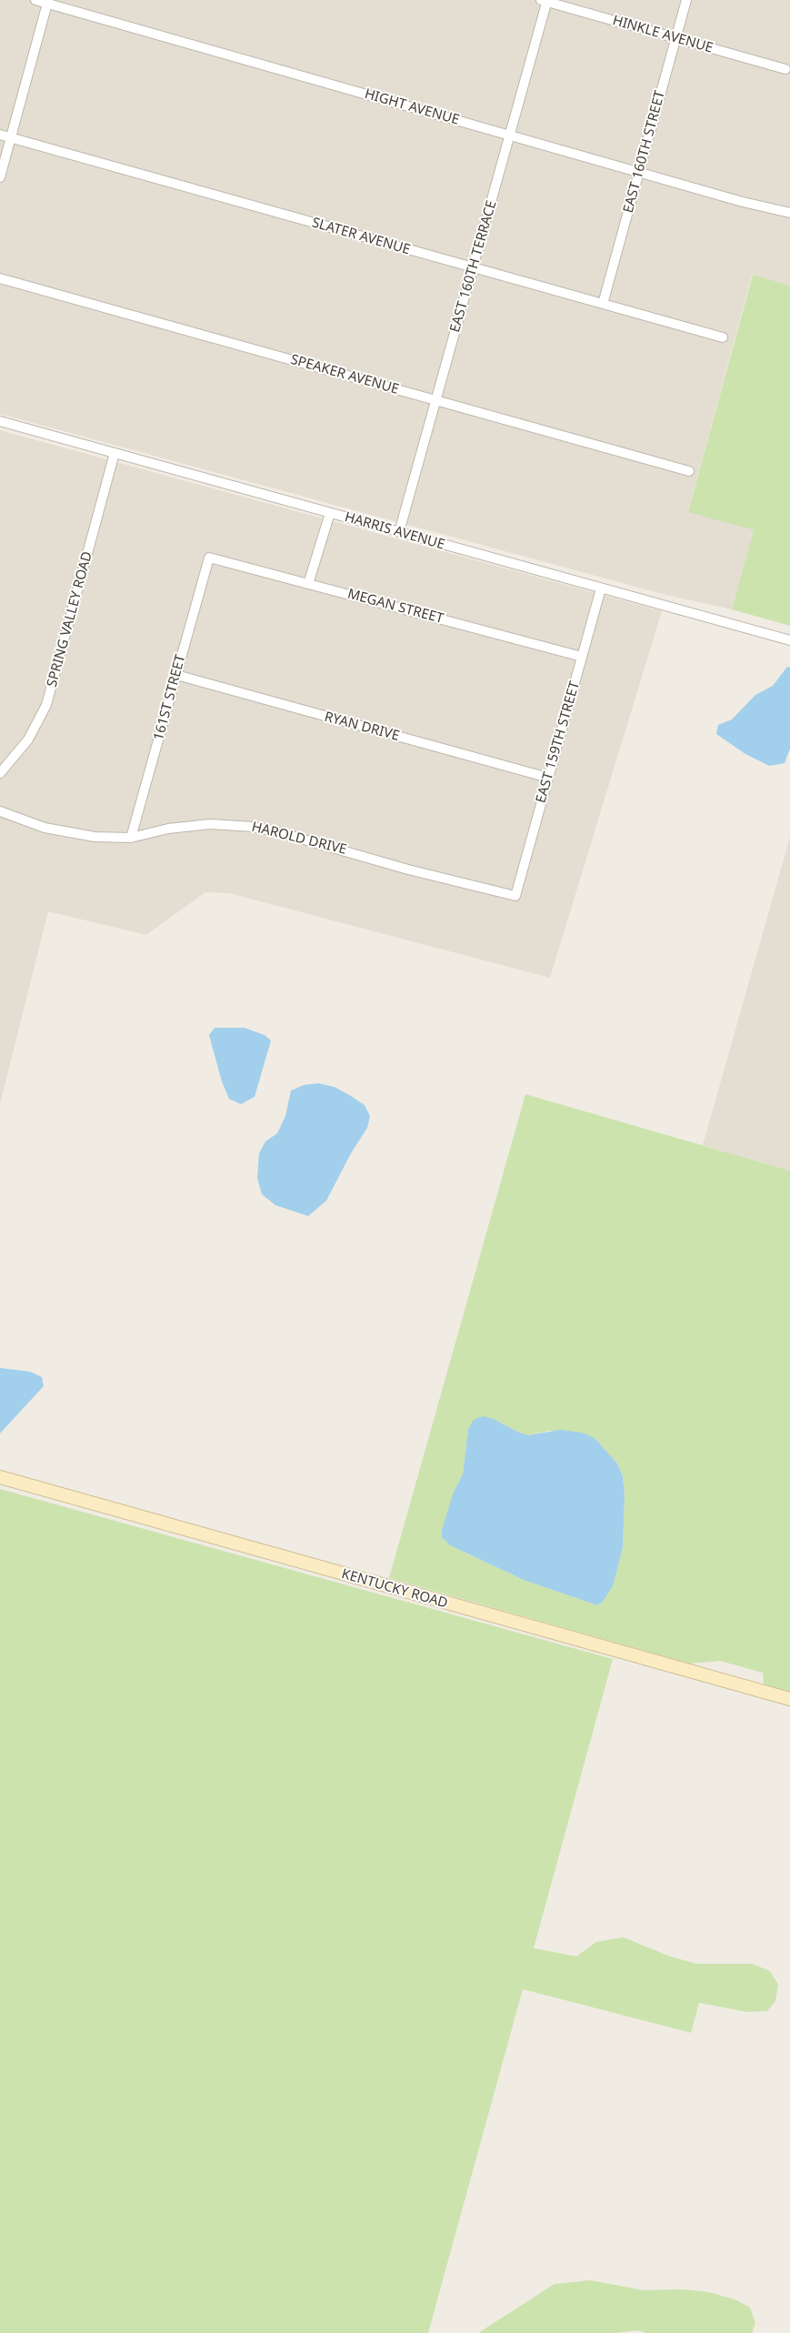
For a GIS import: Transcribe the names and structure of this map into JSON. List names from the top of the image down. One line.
{"streets":{"street":["HINKLE AVENUE","HIGHT AVENUE","EAST 160TH STREET","SLATER AVENUE","EAST 160TH TERRACE","SPEAKER AVENUE","HARRIS AVENUE","MEGAN STREET","SPRING VALLEY ROAD","161ST STREET","RYAN DRIVE","EAST 159TH STREET","HAROLD DRIVE","KENTUCKY ROAD"]},"crossings":[["HINKLE AVENUE","EAST 160TH STREET"],["HINKLE AVENUE","EAST 160TH TERRACE"],["HIGHT AVENUE","EAST 160TH STREET"],["HIGHT AVENUE","EAST 160TH TERRACE"],["EAST 160TH STREET","SLATER AVENUE"],["SLATER AVENUE","EAST 160TH TERRACE"],["EAST 160TH TERRACE","SPEAKER AVENUE"],["EAST 160TH TERRACE","HARRIS AVENUE"],["HARRIS AVENUE","SPRING VALLEY ROAD"],["HARRIS AVENUE","EAST 159TH STREET"],["MEGAN STREET","161ST STREET"],["MEGAN STREET","EAST 159TH STREET"],["161ST STREET","RYAN DRIVE"],["161ST STREET","HAROLD DRIVE"],["RYAN DRIVE","EAST 159TH STREET"],["EAST 159TH STREET","HAROLD DRIVE"]]}
